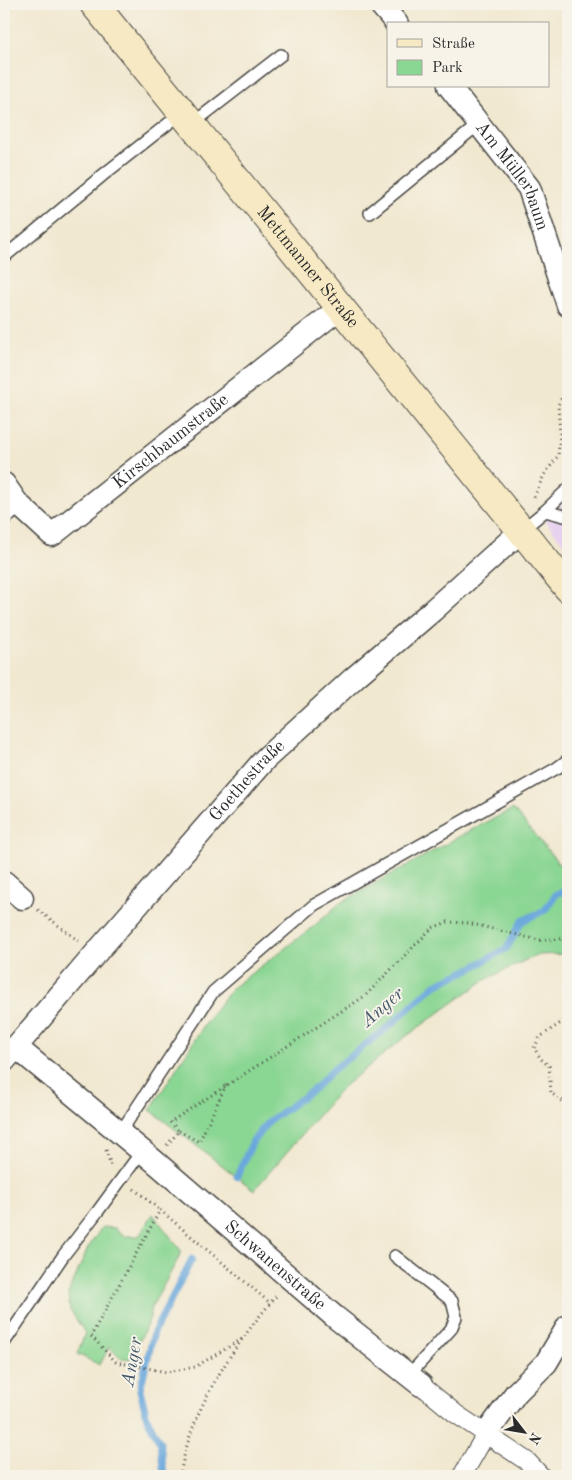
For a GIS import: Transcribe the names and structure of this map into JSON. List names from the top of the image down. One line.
{"streets":{"main road":["Mettmanner Straße"],"street":["Am Müllerbaum","Kirschbaumstraße","Goethestraße","Schwanenstraße"]},"crossings":[["Mettmanner Straße","Kirschbaumstraße"],["Mettmanner Straße","Goethestraße"],["Goethestraße","Schwanenstraße"]],"water":["Anger"],"legend":["Straße","Park"],"north":"bottom right"}
